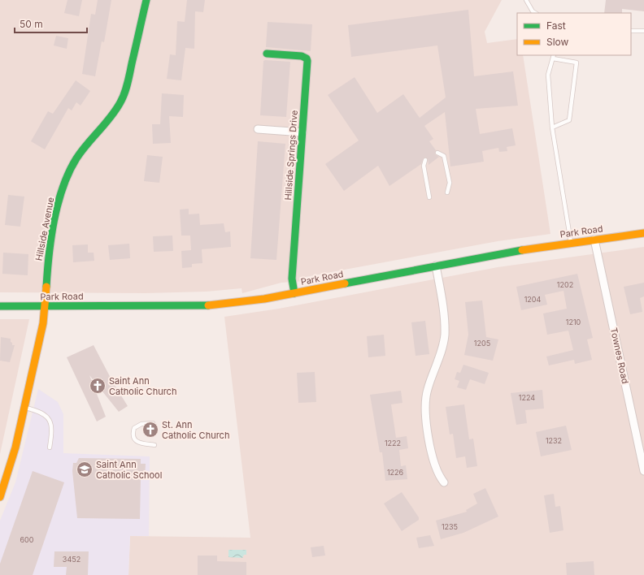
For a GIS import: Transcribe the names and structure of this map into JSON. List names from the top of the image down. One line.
{"streets":{"street":["Hillside Springs Drive","Hillside Avenue","Park Road","Townes Road"]},"crossings":[["Hillside Springs Drive","Park Road"],["Hillside Avenue","Park Road"],["Park Road","Townes Road"]],"places":{"church":["Saint Ann Catholic Church","St. Ann Catholic Church"],"school or university":["Saint Ann Catholic School"]},"house_numbers":["1202","1204","1210","1205","1224","1232","1222","1226","1235","600","3452"],"legend":["Fast","Slow"],"scale_bar":"50 m"}
